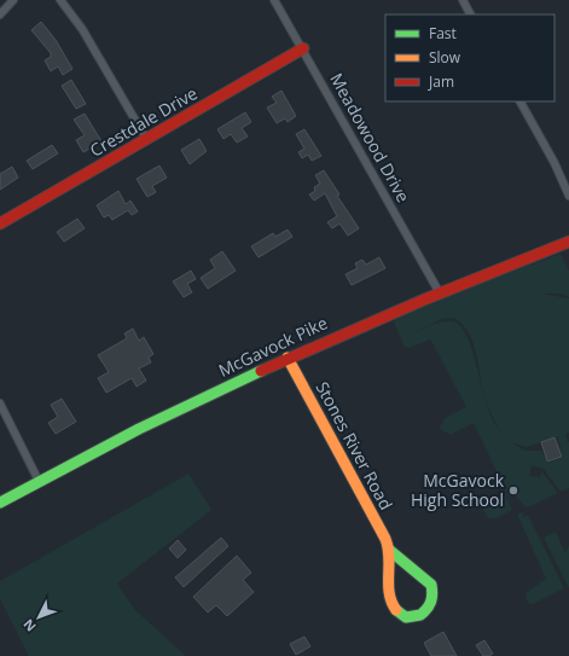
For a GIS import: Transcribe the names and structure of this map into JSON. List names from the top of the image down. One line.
{"streets":{"street":["Crestdale Drive","Meadowood Drive","McGavock Pike","Stones River Road"]},"crossings":[["Crestdale Drive","Meadowood Drive"],["Meadowood Drive","McGavock Pike"],["McGavock Pike","Stones River Road"]],"places":["McGavock High School"],"legend":["Fast","Slow","Jam"],"north":"bottom left"}
